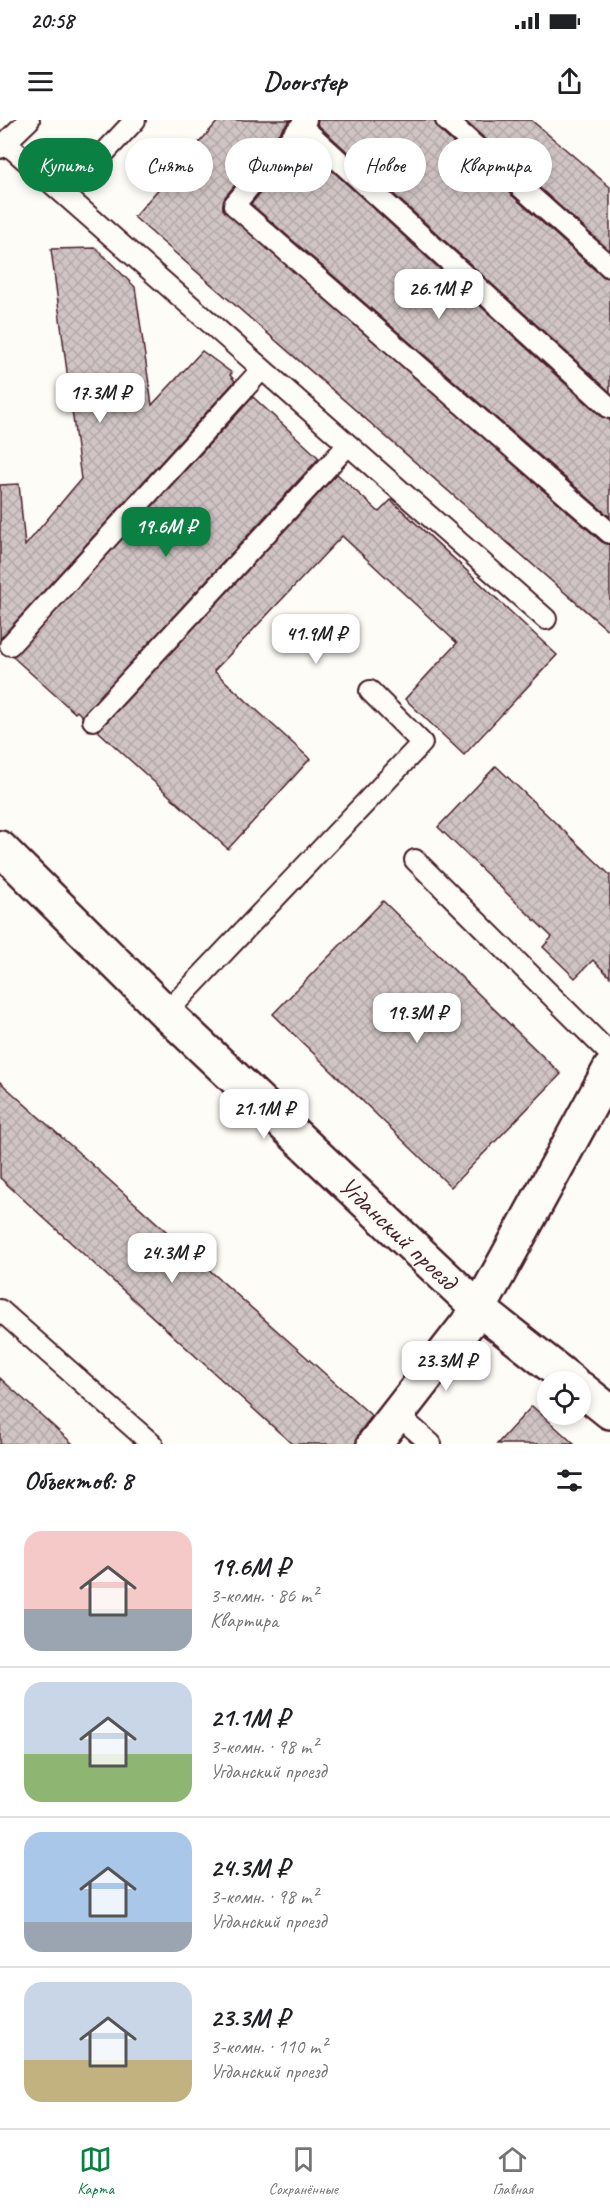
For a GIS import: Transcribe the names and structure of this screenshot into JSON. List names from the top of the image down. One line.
{"streets":{"street":["Угданский проезд"]},"page":{"status":"20:58","header":"Doorstep","chip":["Купить","Снять","Фильтры","Новое","Квартира"],"price":["26.1M ₽","17.3M ₽","19.6M ₽","41.9M ₽","19.3M ₽","21.1M ₽","24.3M ₽","23.3M ₽"],"heading":"Объектов: 8","list":[{"name":"19.6M ₽","note":"3-комн. · 86 m² · Квартира"},{"name":"21.1M ₽","note":"3-комн. · 98 m² · Угданский проезд"},{"name":"24.3M ₽","note":"3-комн. · 98 m² · Угданский проезд"},{"name":"23.3M ₽","note":"3-комн. · 110 m² · Угданский проезд"}],"tabs":["Карта","Сохранённые","Главная"]}}
